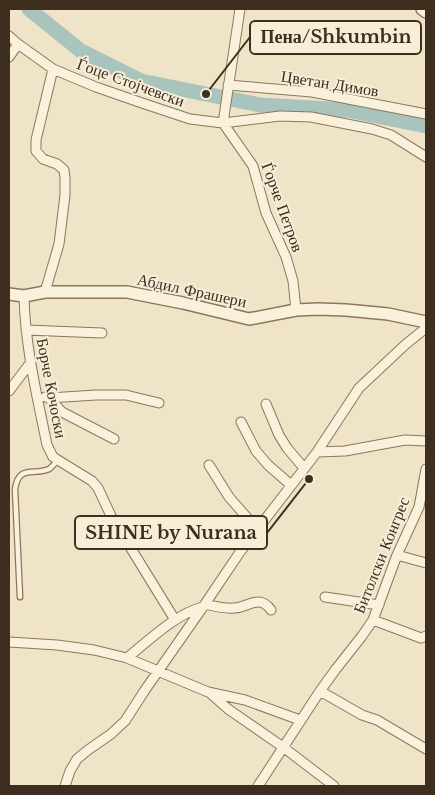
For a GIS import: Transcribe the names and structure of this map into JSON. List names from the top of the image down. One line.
{"streets":{"street":["Ѓоце Стојчевски","Цветан Димов","Ѓорче Петров","Абдил Фрашери","Борче Кочоски","Битолски Конгрес"]},"crossings":[["Ѓоце Стојчевски","Ѓорче Петров"],["Ѓорче Петров","Абдил Фрашери"],["Абдил Фрашери","Борче Кочоски"]],"places":["Пена/Shkumbin","SHINE by Nurana"]}
